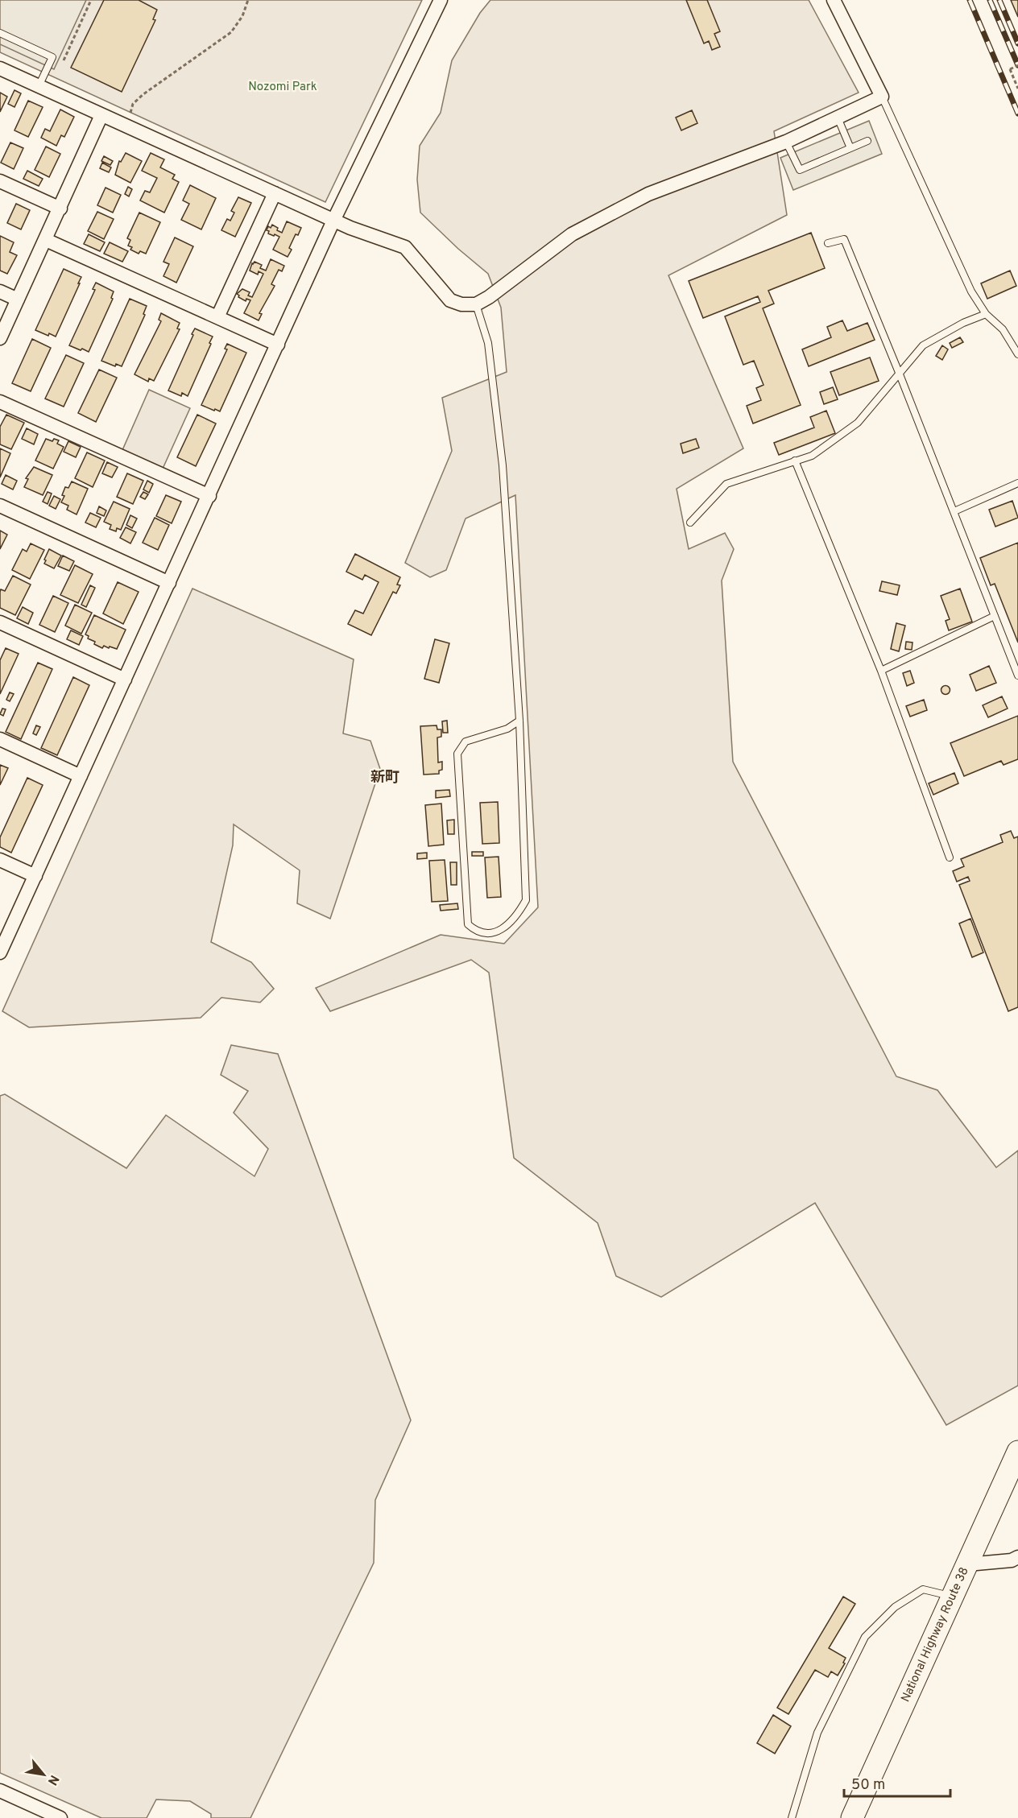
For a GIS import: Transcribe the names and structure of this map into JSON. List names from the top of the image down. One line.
{"streets":{"highway":["National Highway Route 38"]},"districts":["新町"],"parks":["Nozomi Park"],"scale_bar":"50 m","north":"bottom right"}
